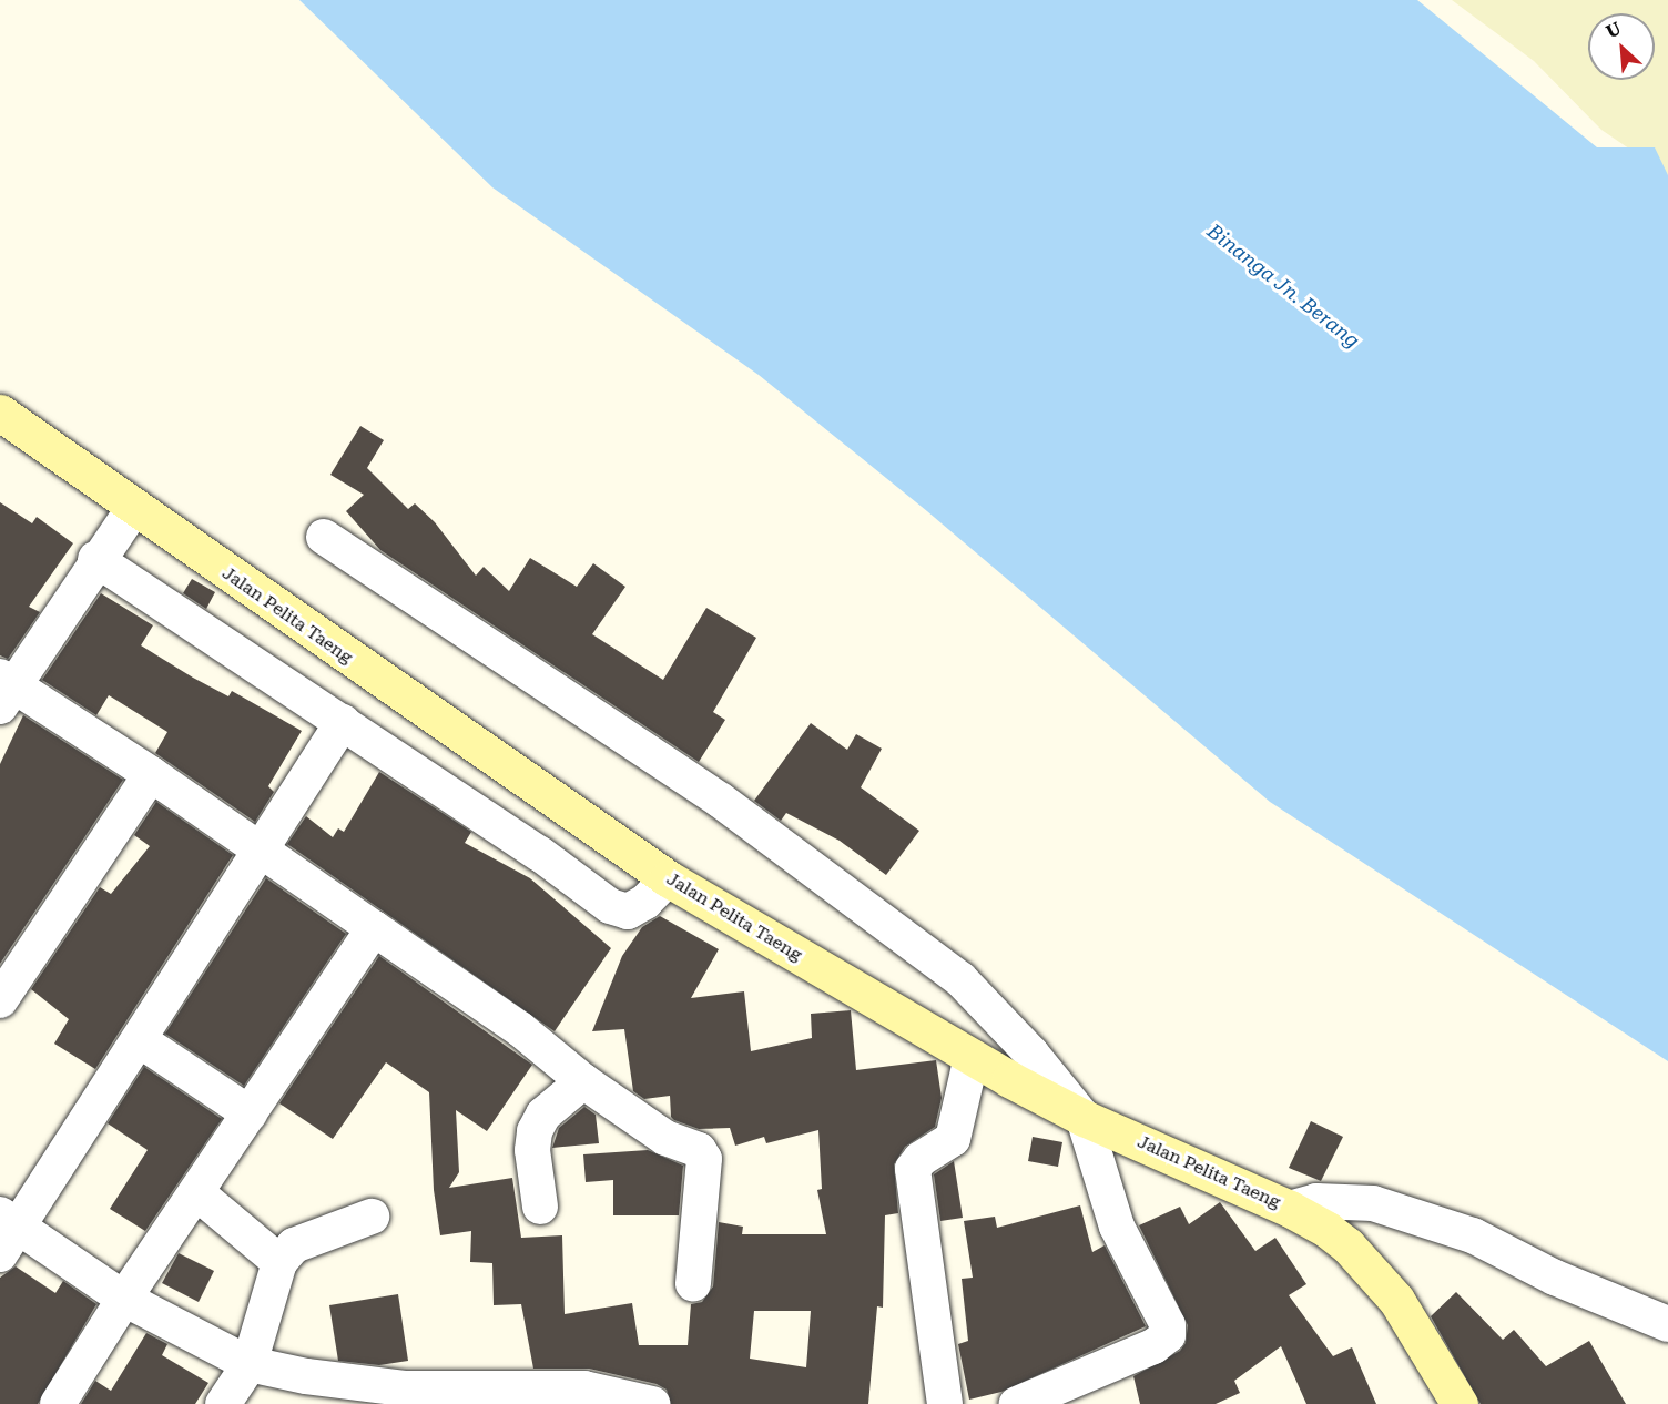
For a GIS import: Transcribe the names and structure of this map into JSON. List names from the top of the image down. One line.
{"streets":{"street":["Jalan Pelita Taeng"]},"water":["Binanga Jn. Berang"],"north":"top left"}
